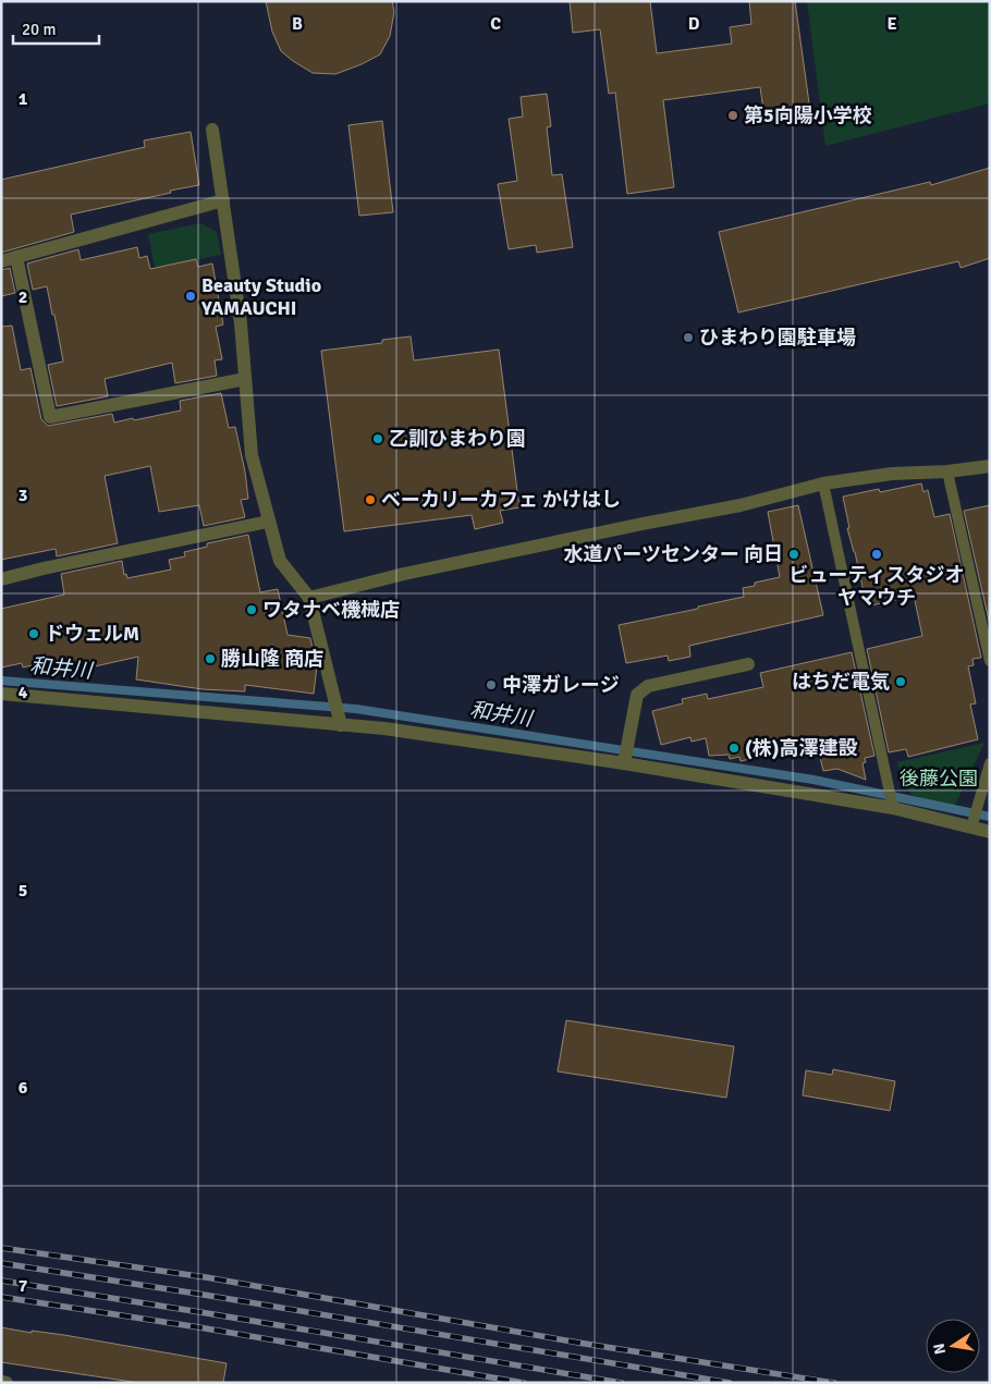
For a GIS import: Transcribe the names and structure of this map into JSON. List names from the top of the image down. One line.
{"water":["和井川"],"parks":["後藤公園"],"places":["第5向陽小学校","Beauty Studio YAMAUCHI","ひまわり園駐車場","乙訓ひまわり園","ベーカリーカフェ かけはし","水道パーツセンター 向日","ビューティスタジオ ヤマウチ","ワタナベ機械店","ドウェルM","勝山隆 商店","はちだ電気","中澤ガレージ","(株)高澤建設"],"scale_bar":"20 m","north":"left","grid":{"columns":["B","C","D","E"],"rows":["1","2","3","4","5","6","7"]}}
